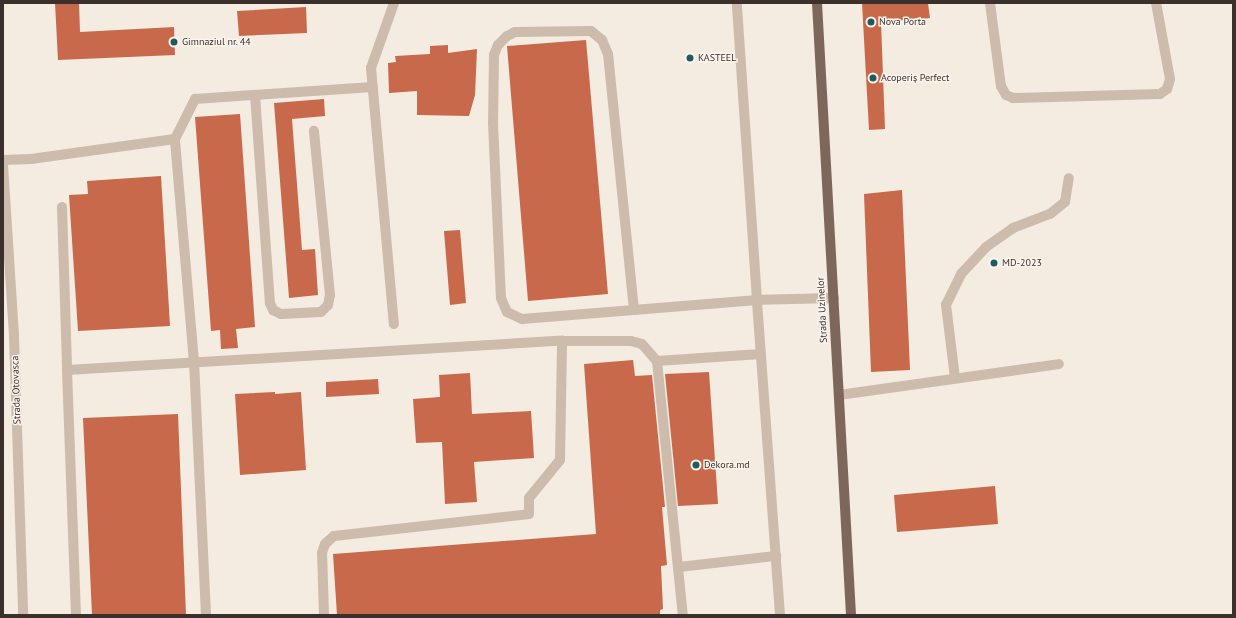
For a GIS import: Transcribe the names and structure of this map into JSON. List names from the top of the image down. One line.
{"streets":{"main road":["Strada Uzinelor"],"street":["Strada Otovasca"]},"places":["Nova Porta","Gimnaziul nr. 44","KASTEEL","Acoperiș Perfect","MD-2023","Dekora.md"]}
